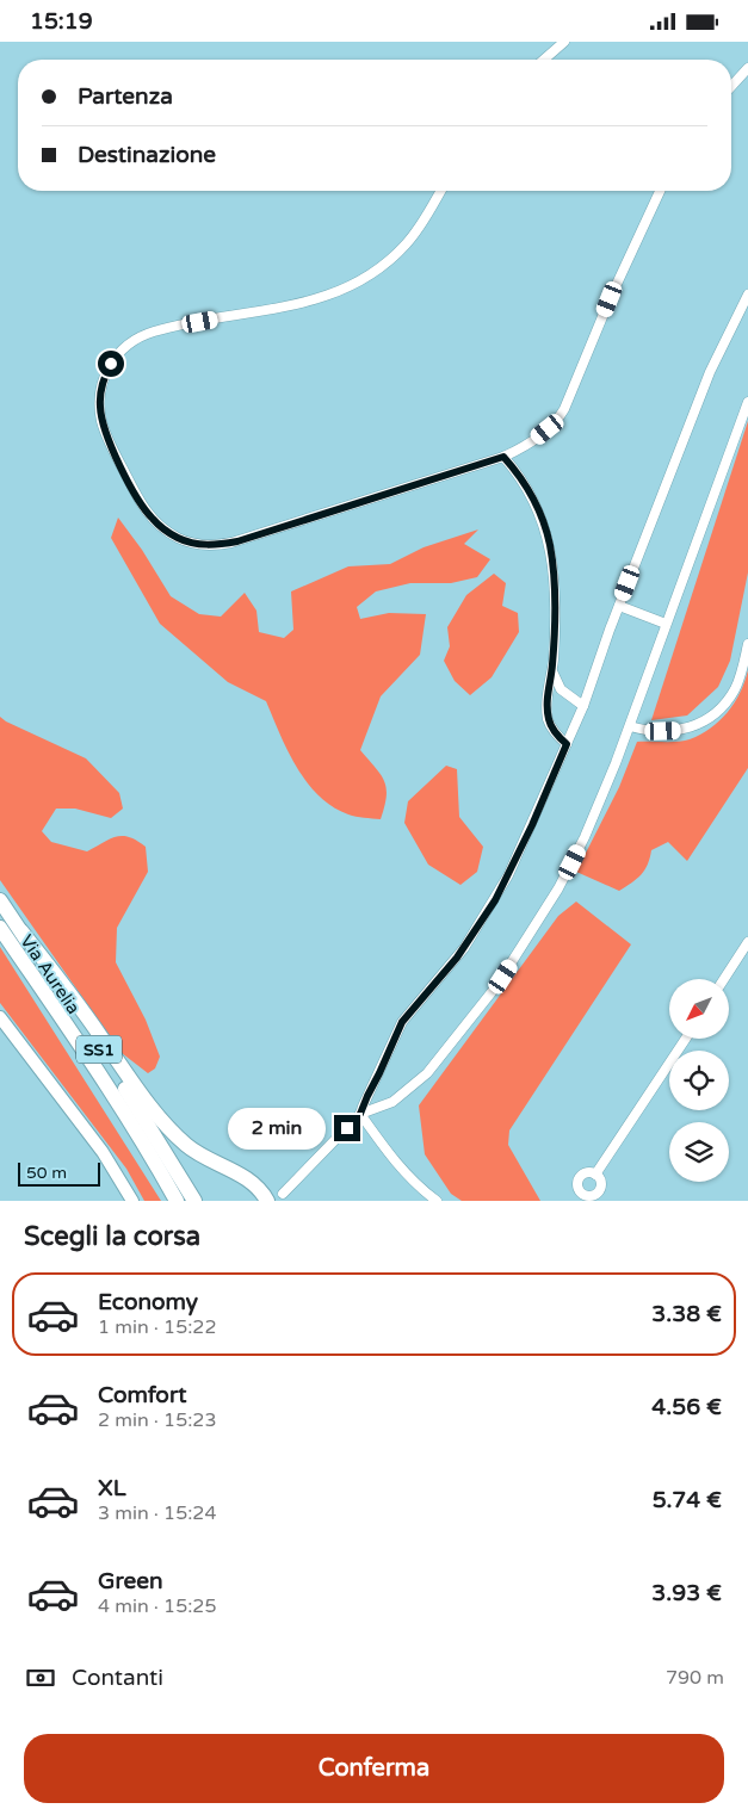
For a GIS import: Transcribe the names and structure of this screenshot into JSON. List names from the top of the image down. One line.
{"streets":{"highway":["Via Aurelia","SS1"]},"scale_bar":"50 m","north":"bottom left","page":{"status":"15:19","banner":["Partenza","Destinazione"],"bubble":"2 min","scale":"50 m","heading":"Scegli la corsa","list":[{"name":"Economy","note":"1 min · 15:22","value":"3.38 €"},{"name":"Comfort","note":"2 min · 15:23","value":"4.56 €"},{"name":"XL","note":"3 min · 15:24","value":"5.74 €"},{"name":"Green","note":"4 min · 15:25","value":"3.93 €"}],"pay":["Contanti","790 m"],"buttons":"Conferma"}}
